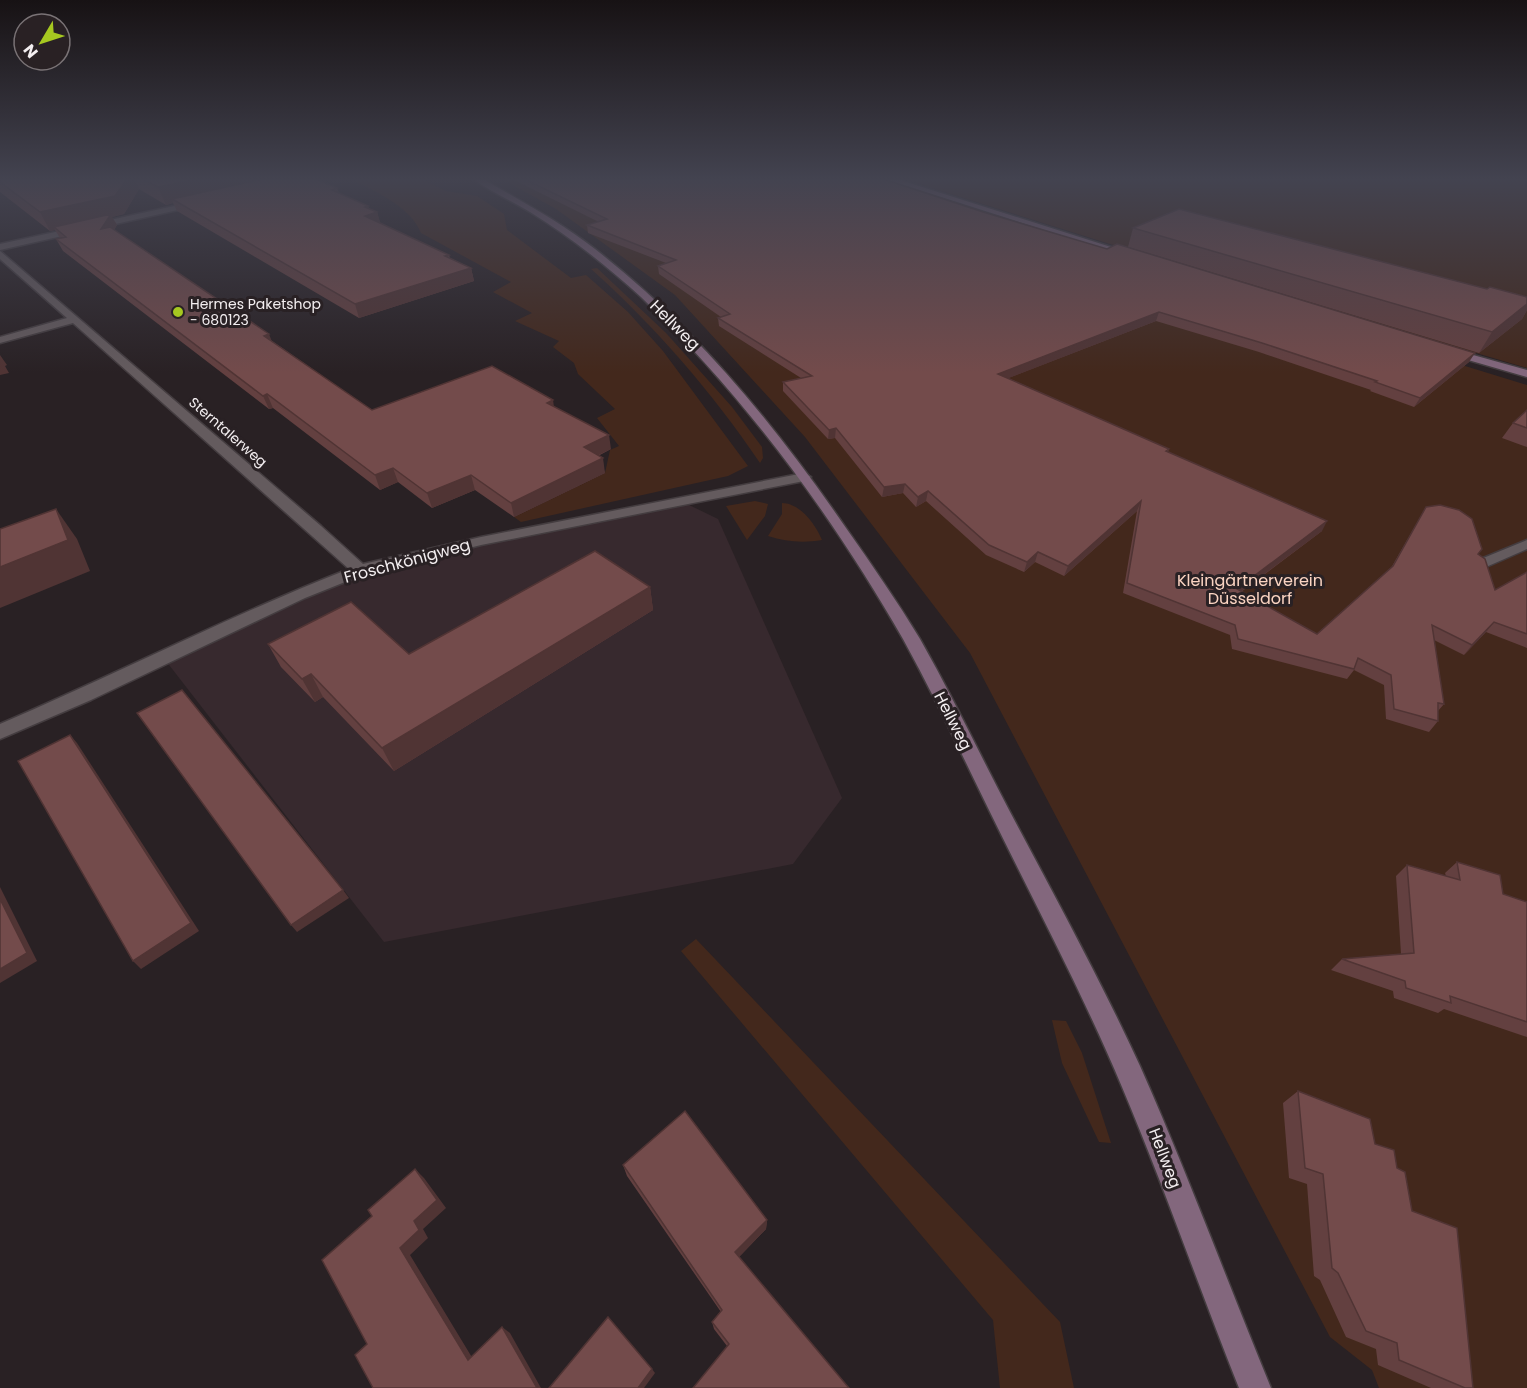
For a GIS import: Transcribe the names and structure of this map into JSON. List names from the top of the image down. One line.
{"streets":{"main road":["Hellweg"],"street":["Sterntalerweg","Froschkönigweg"]},"crossings":[["Hellweg","Froschkönigweg"],["Sterntalerweg","Froschkönigweg"]],"parks":["Kleingärtnerverein Düsseldorf"],"places":["Hermes Paketshop - 680123"],"north":"bottom left"}
